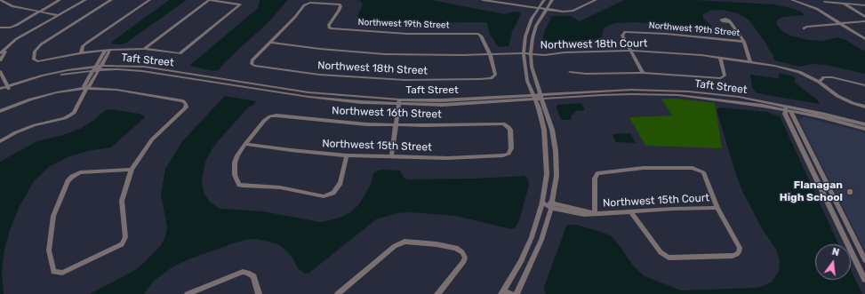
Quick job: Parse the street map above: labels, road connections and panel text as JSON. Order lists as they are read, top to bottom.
{
  "streets": {
    "street": [
      "Northwest 19th Street",
      "Northwest 18th Court",
      "Taft Street",
      "Northwest 18th Street",
      "Northwest 16th Street",
      "Northwest 15th Street",
      "Northwest 15th Court"
    ]
  },
  "crossings": [
    ["Northwest 19th Street", "Northwest 18th Court"],
    ["Northwest 19th Street", "Northwest 18th Street"],
    ["Northwest 18th Court", "Northwest 18th Street"],
    ["Northwest 16th Street", "Northwest 15th Street"]
  ],
  "places": ["Flanagan High School"],
  "north": "top"
}
